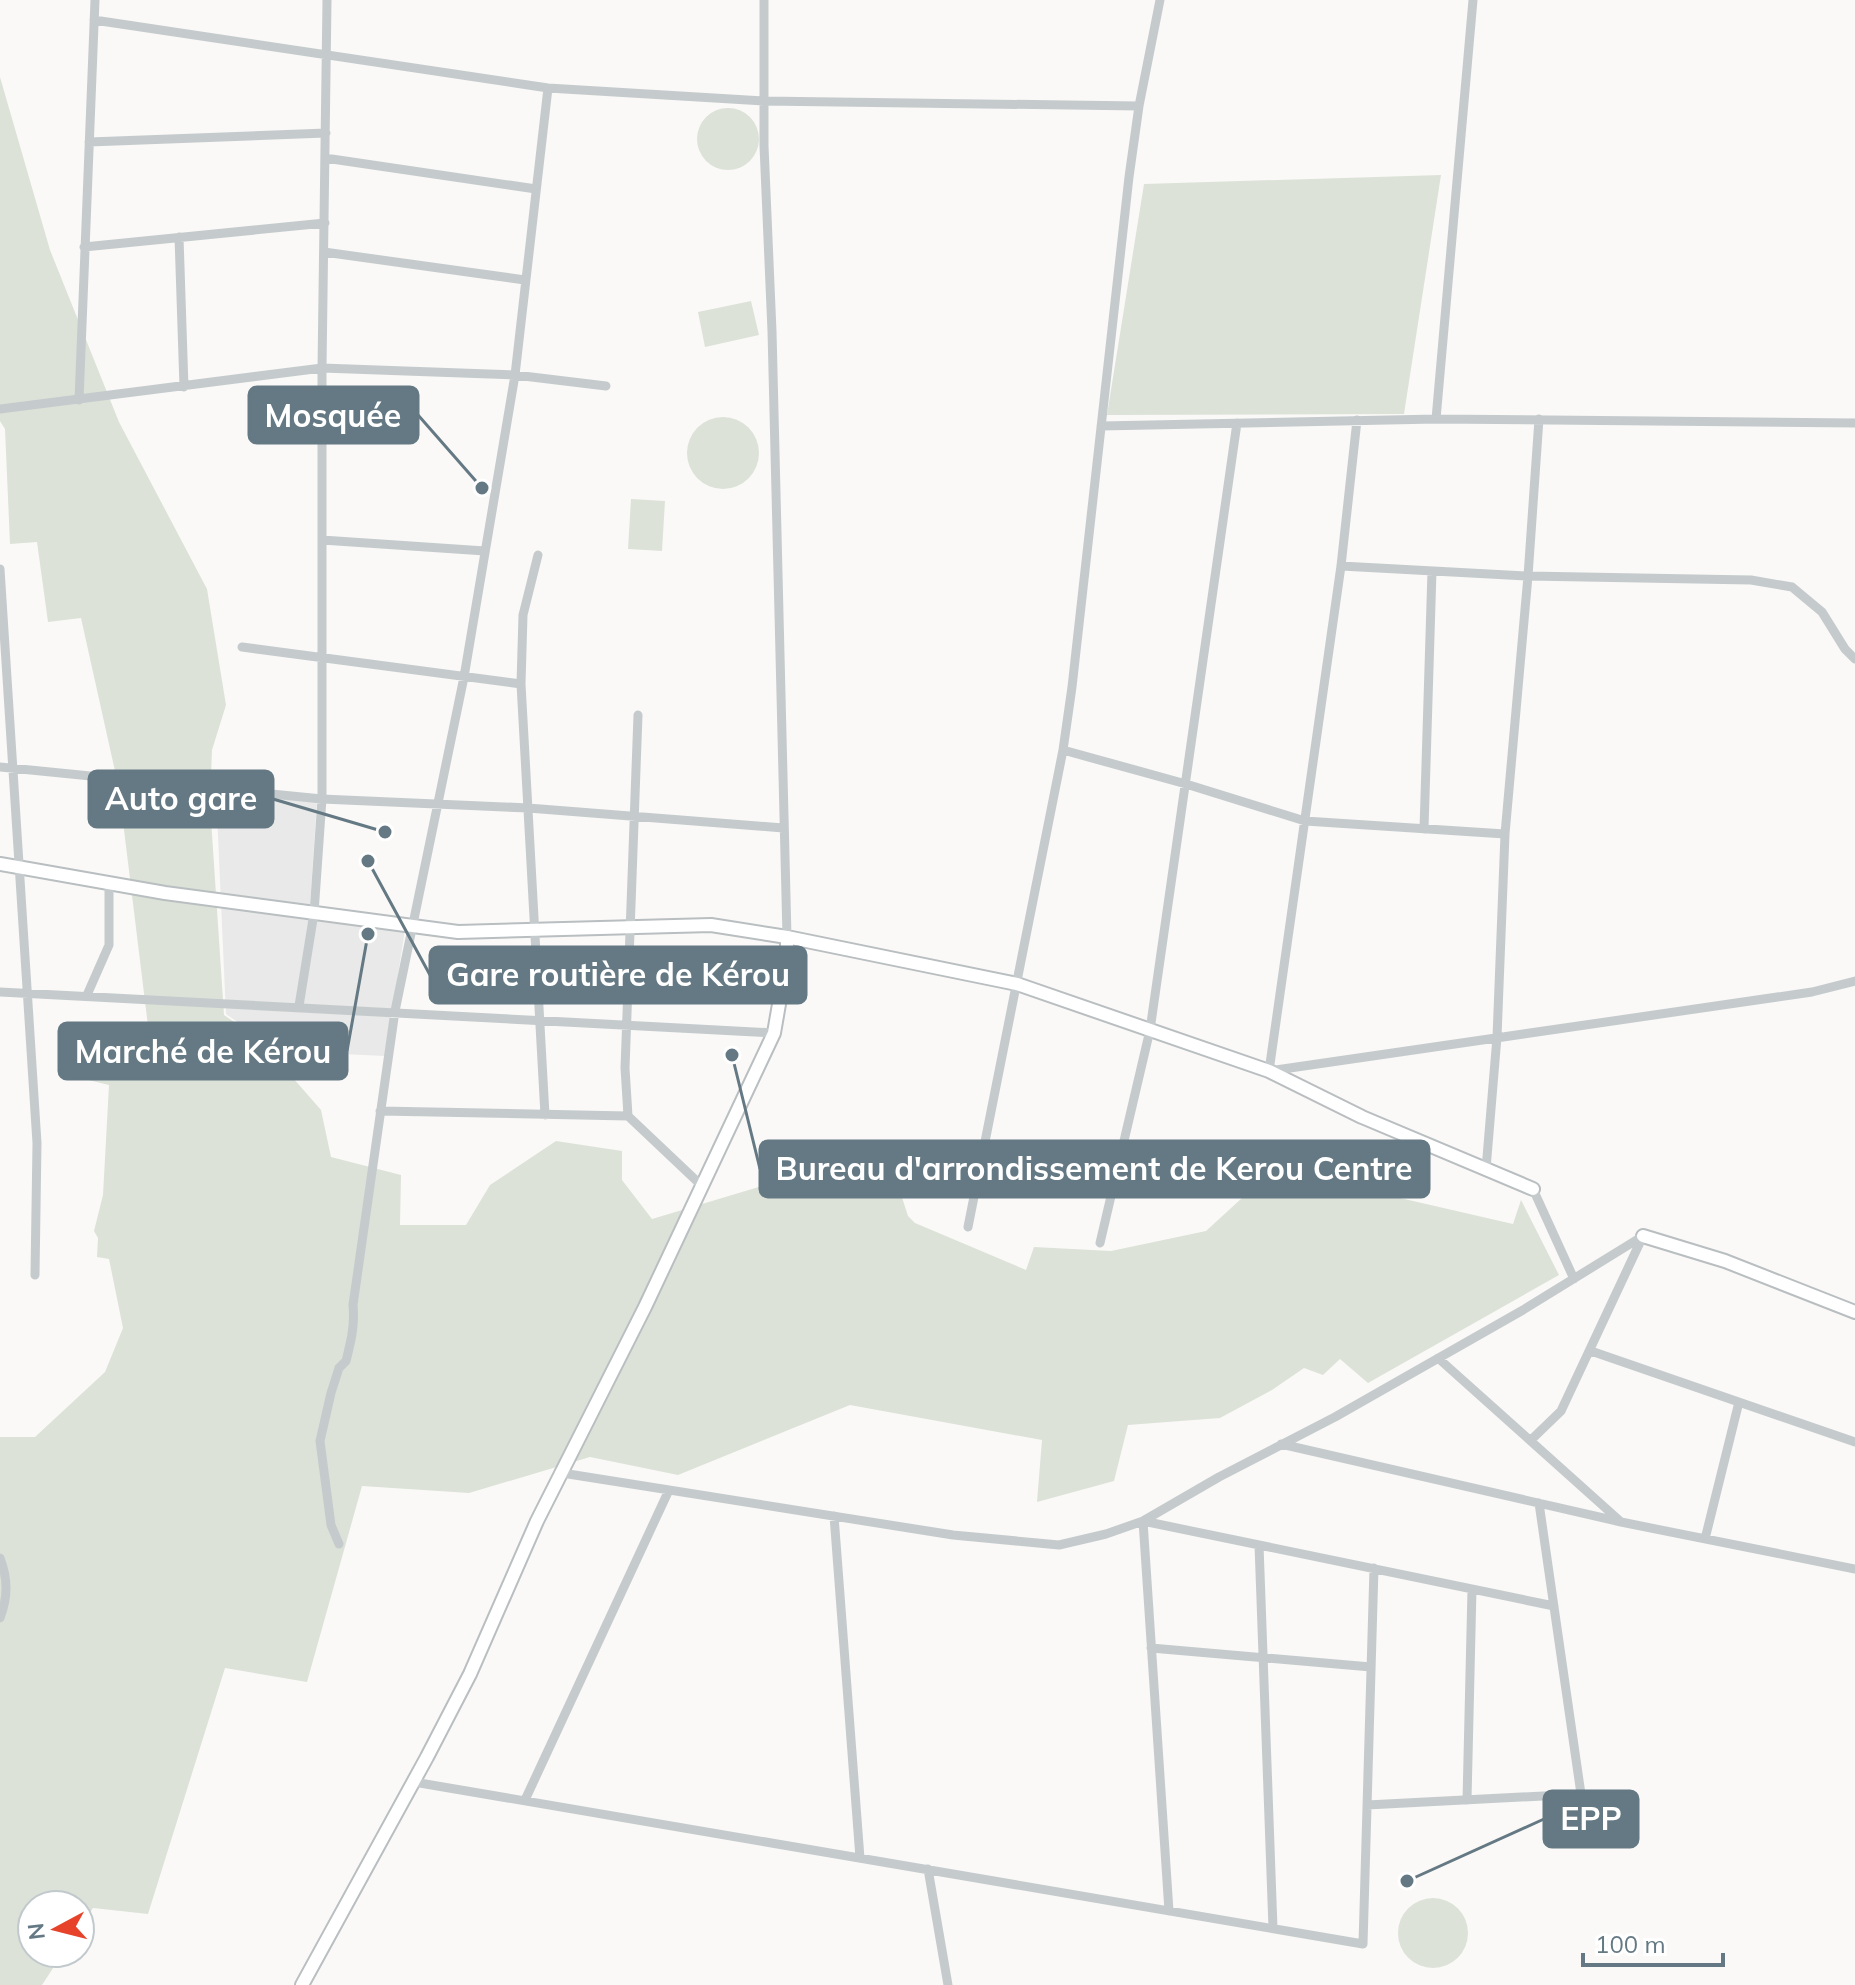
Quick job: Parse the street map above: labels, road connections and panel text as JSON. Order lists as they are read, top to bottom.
{
  "places": [
    "Mosquée",
    "Auto gare",
    "Gare routière de Kérou",
    "Marché de Kérou",
    "Bureau d'arrondissement de Kerou Centre",
    "EPP"
  ],
  "scale_bar": "100 m",
  "north": "left"
}
